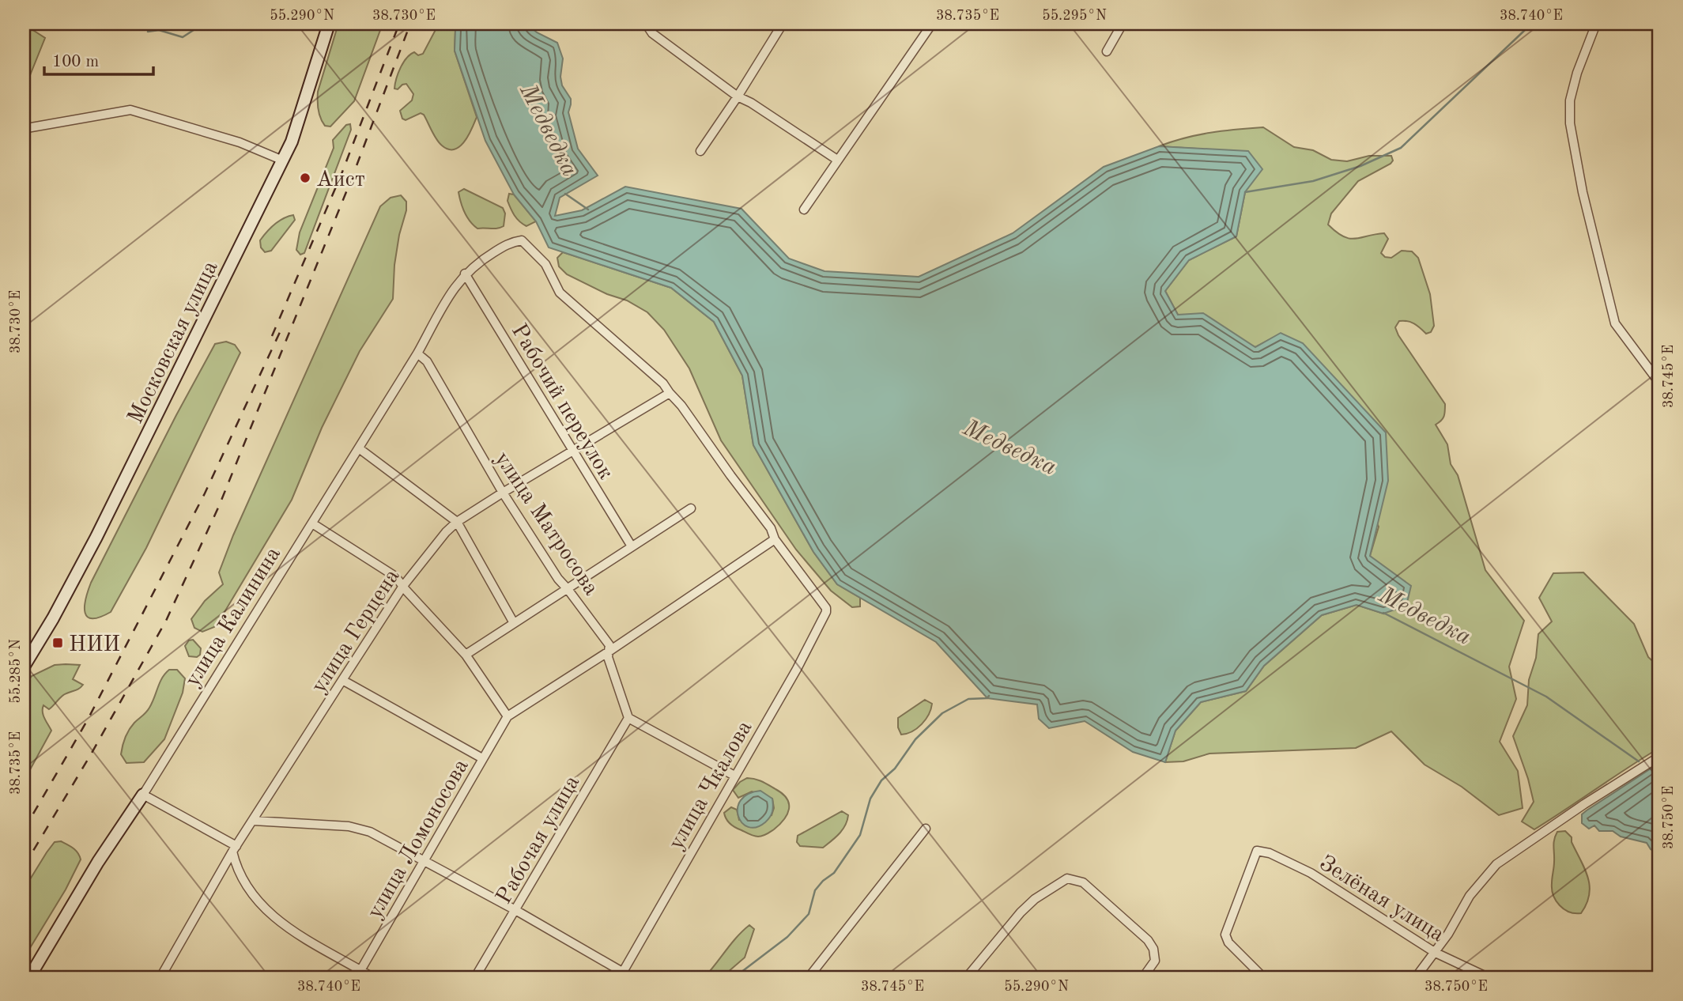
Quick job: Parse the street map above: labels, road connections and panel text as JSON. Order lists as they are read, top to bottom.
{
  "streets": {
    "street": [
      "Московская улица",
      "Рабочий переулок",
      "улица Матросова",
      "улица Калинина",
      "улица Герцена",
      "улица Чкалова",
      "улица Ломоносова",
      "Рабочая улица",
      "Зелёная улица"
    ]
  },
  "crossings": [
    ["Рабочий переулок", "улица Калинина"],
    ["Рабочий переулок", "улица Герцена"],
    ["улица Матросова", "улица Калинина"],
    ["улица Матросова", "улица Герцена"],
    ["улица Матросова", "Рабочая улица"],
    ["улица Калинина", "улица Герцена"]
  ],
  "water": ["Медведка"],
  "places": {
    "other": ["Аист"],
    "transit": ["НИИ"]
  },
  "scale_bar": "100 m",
  "coordinates": [
    "55.290°N",
    "38.730°E",
    "38.735°E",
    "55.295°N",
    "38.740°E",
    "38.745°E",
    "55.285°N",
    "38.750°E"
  ]
}
